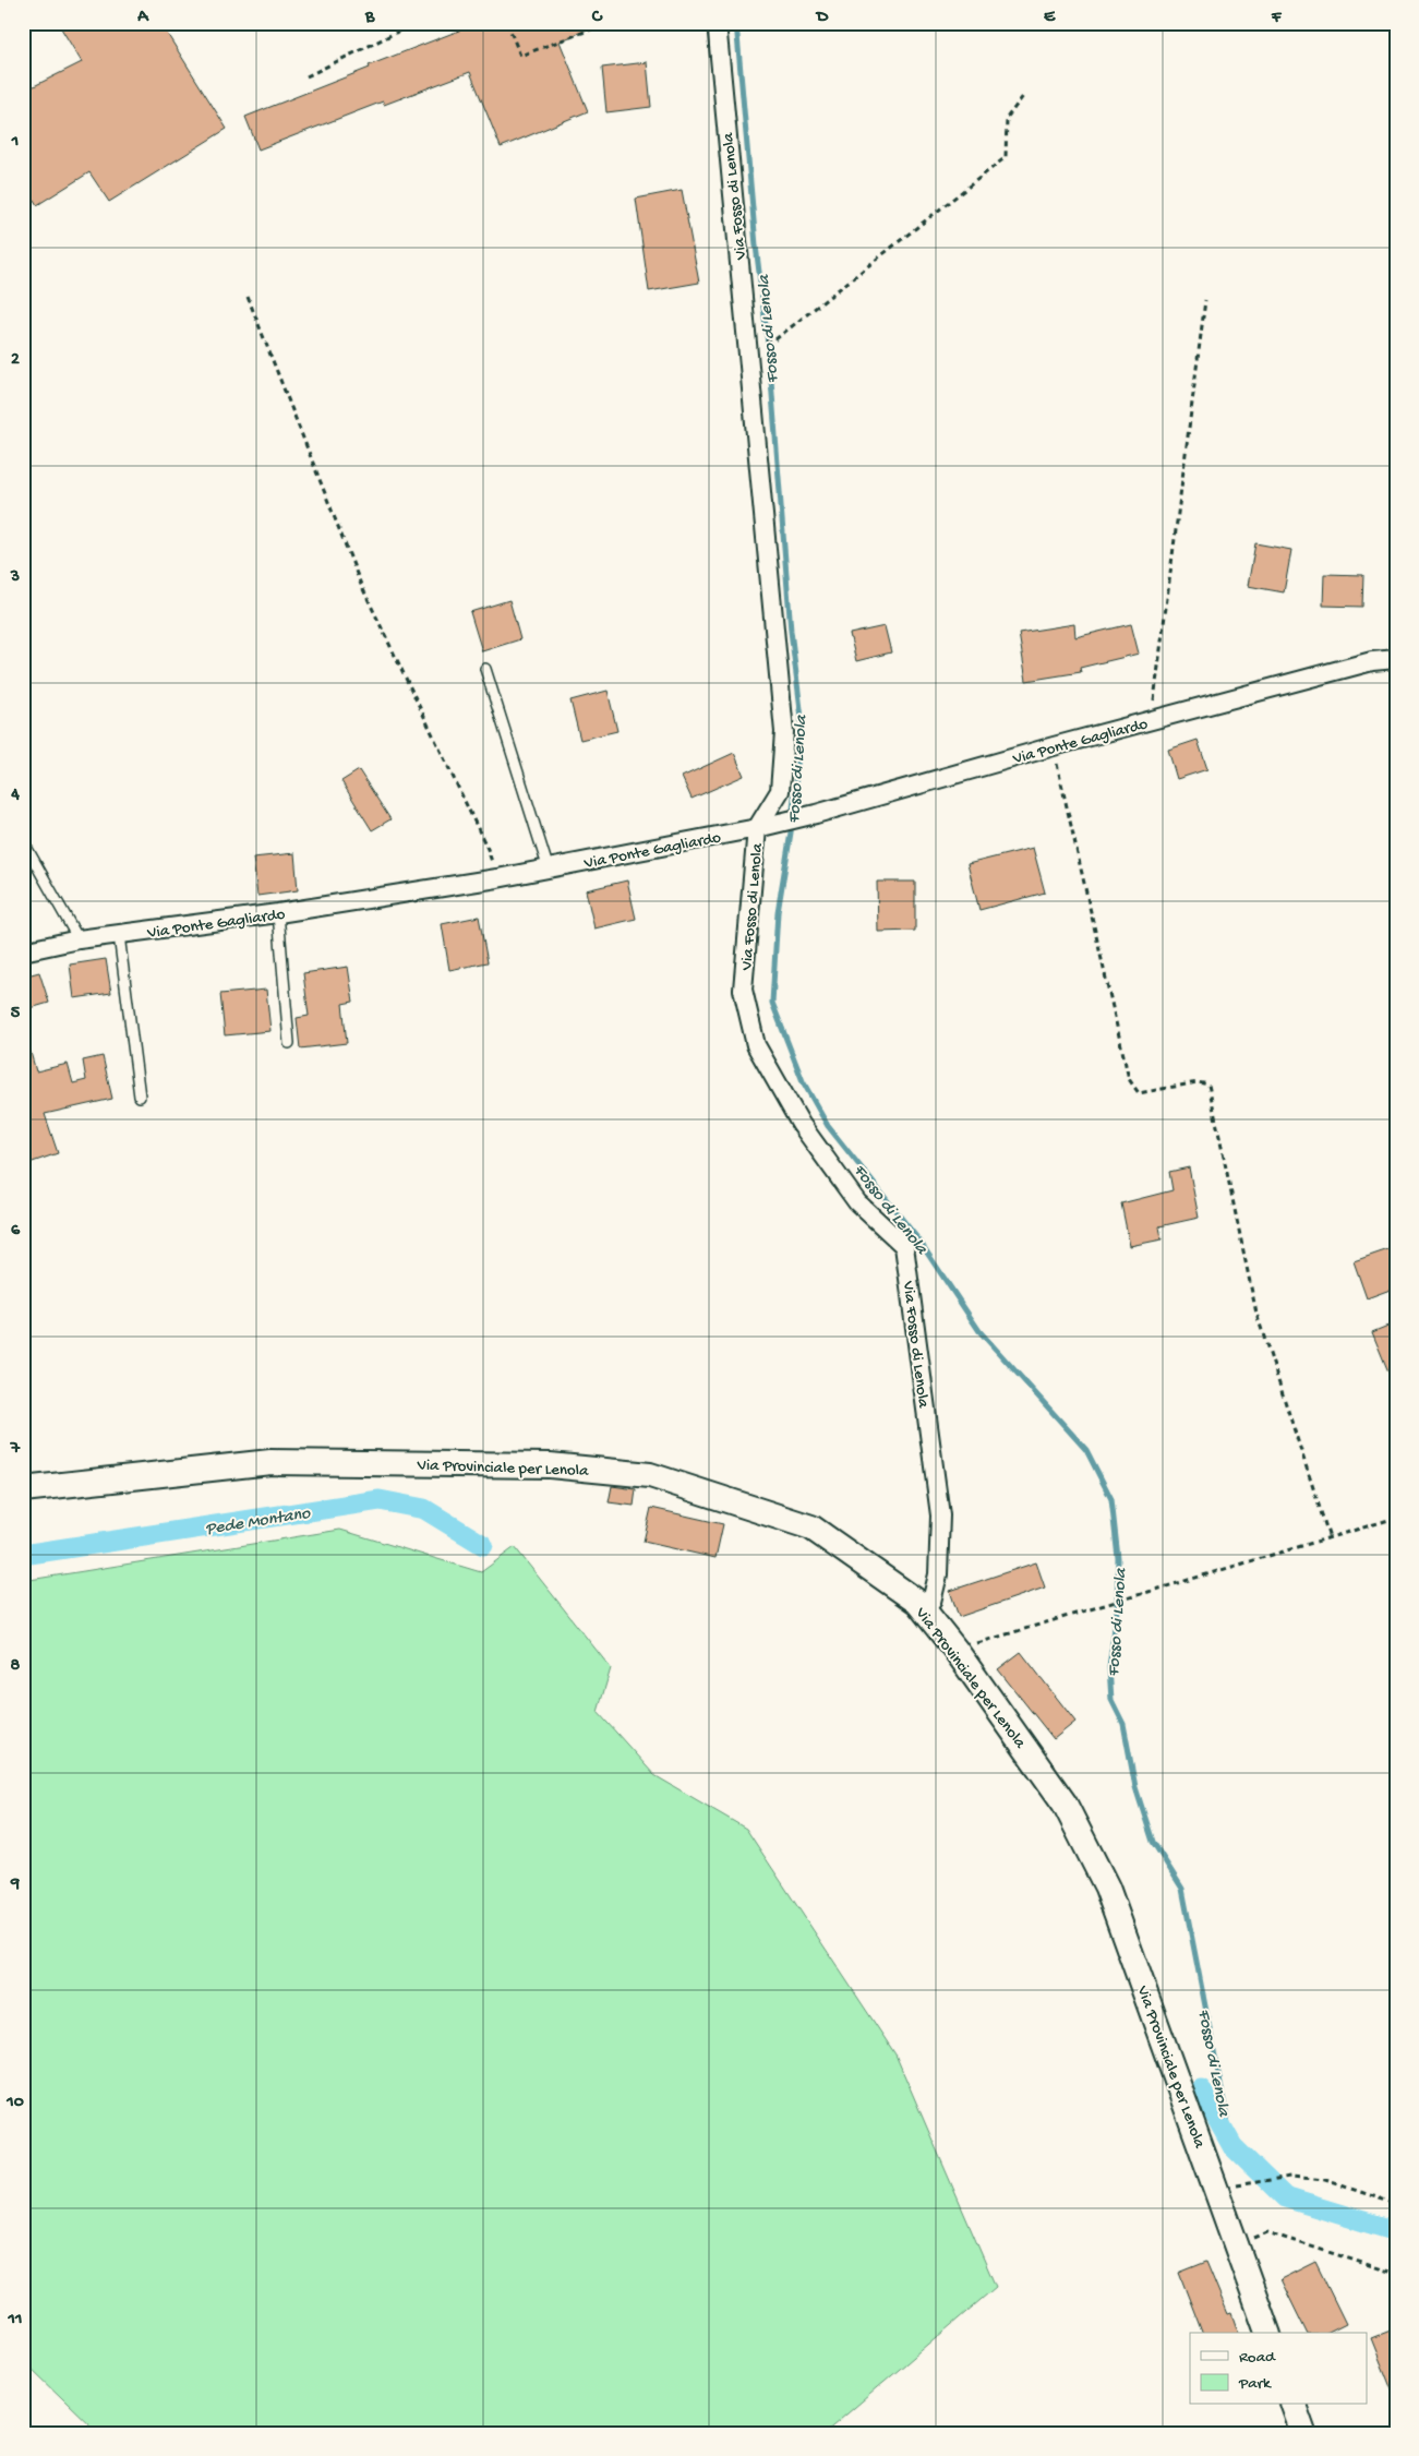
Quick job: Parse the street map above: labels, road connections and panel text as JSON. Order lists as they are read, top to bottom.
{
  "streets": {
    "main road": ["Via Provinciale per Lenola"],
    "street": ["Via Fosso di Lenola", "Via Ponte Gagliardo"]
  },
  "crossings": [
    ["Via Fosso di Lenola", "Via Ponte Gagliardo"],
    ["Via Fosso di Lenola", "Via Provinciale per Lenola"]
  ],
  "water": ["Fosso di Lenola", "Pede Montano"],
  "legend": ["Road", "Park"],
  "grid": {
    "columns": [
      "A",
      "B",
      "C",
      "D",
      "E",
      "F"
    ],
    "rows": [
      "1",
      "2",
      "3",
      "4",
      "5",
      "6",
      "7",
      "8",
      "9",
      "10",
      "11"
    ]
  }
}
